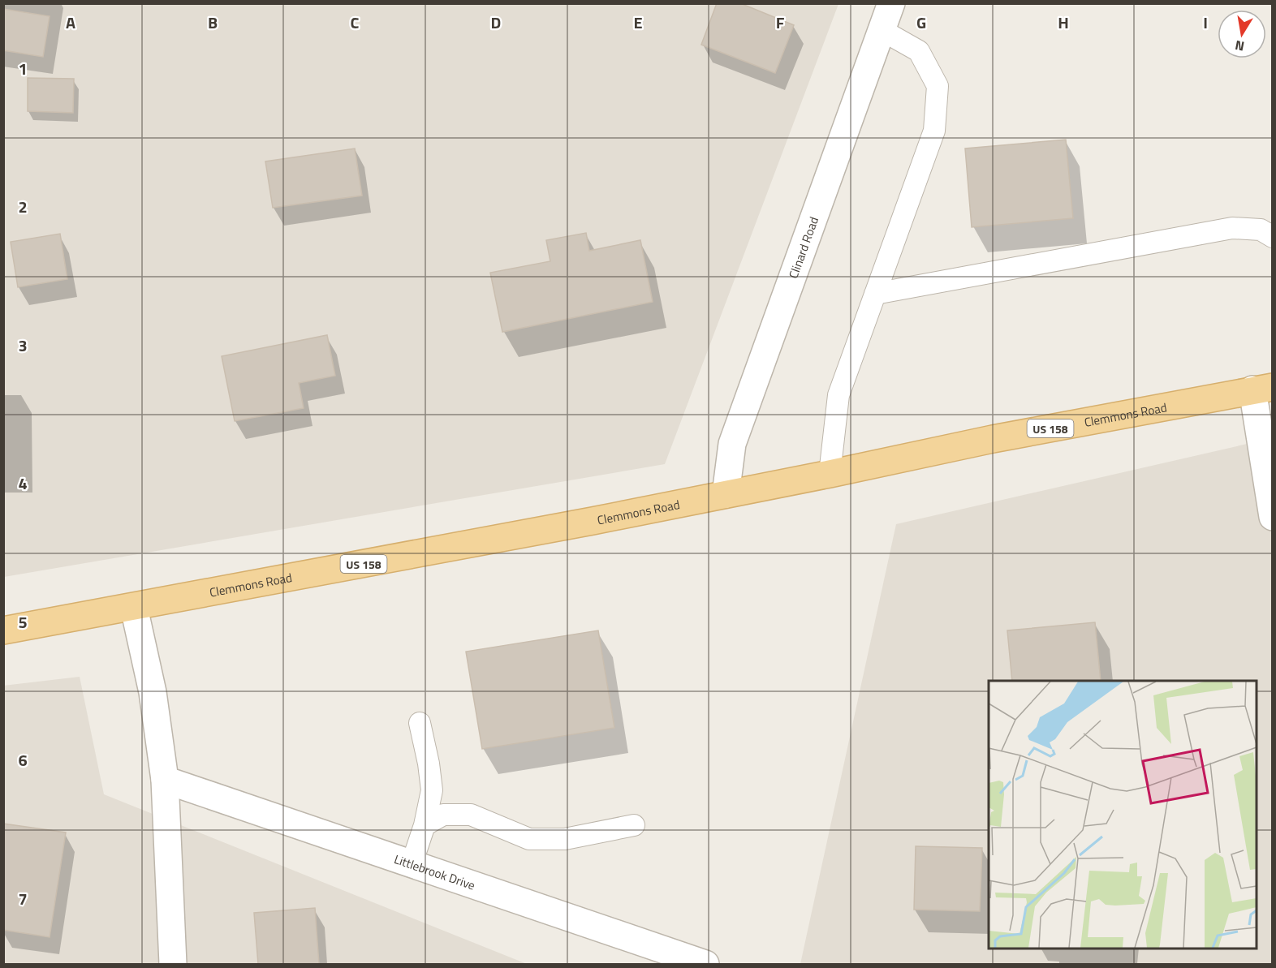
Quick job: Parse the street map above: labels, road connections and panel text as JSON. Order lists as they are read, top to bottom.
{
  "streets": {
    "main road": ["Clemmons Road", "US 158"],
    "street": ["Clinard Road", "Littlebrook Drive"]
  },
  "crossings": [
    ["Clinard Road", "Clemmons Road"]
  ],
  "north": "bottom",
  "grid": {
    "columns": [
      "A",
      "B",
      "C",
      "D",
      "E",
      "F",
      "G",
      "H",
      "I"
    ],
    "rows": [
      "1",
      "2",
      "3",
      "4",
      "5",
      "6",
      "7"
    ]
  }
}
